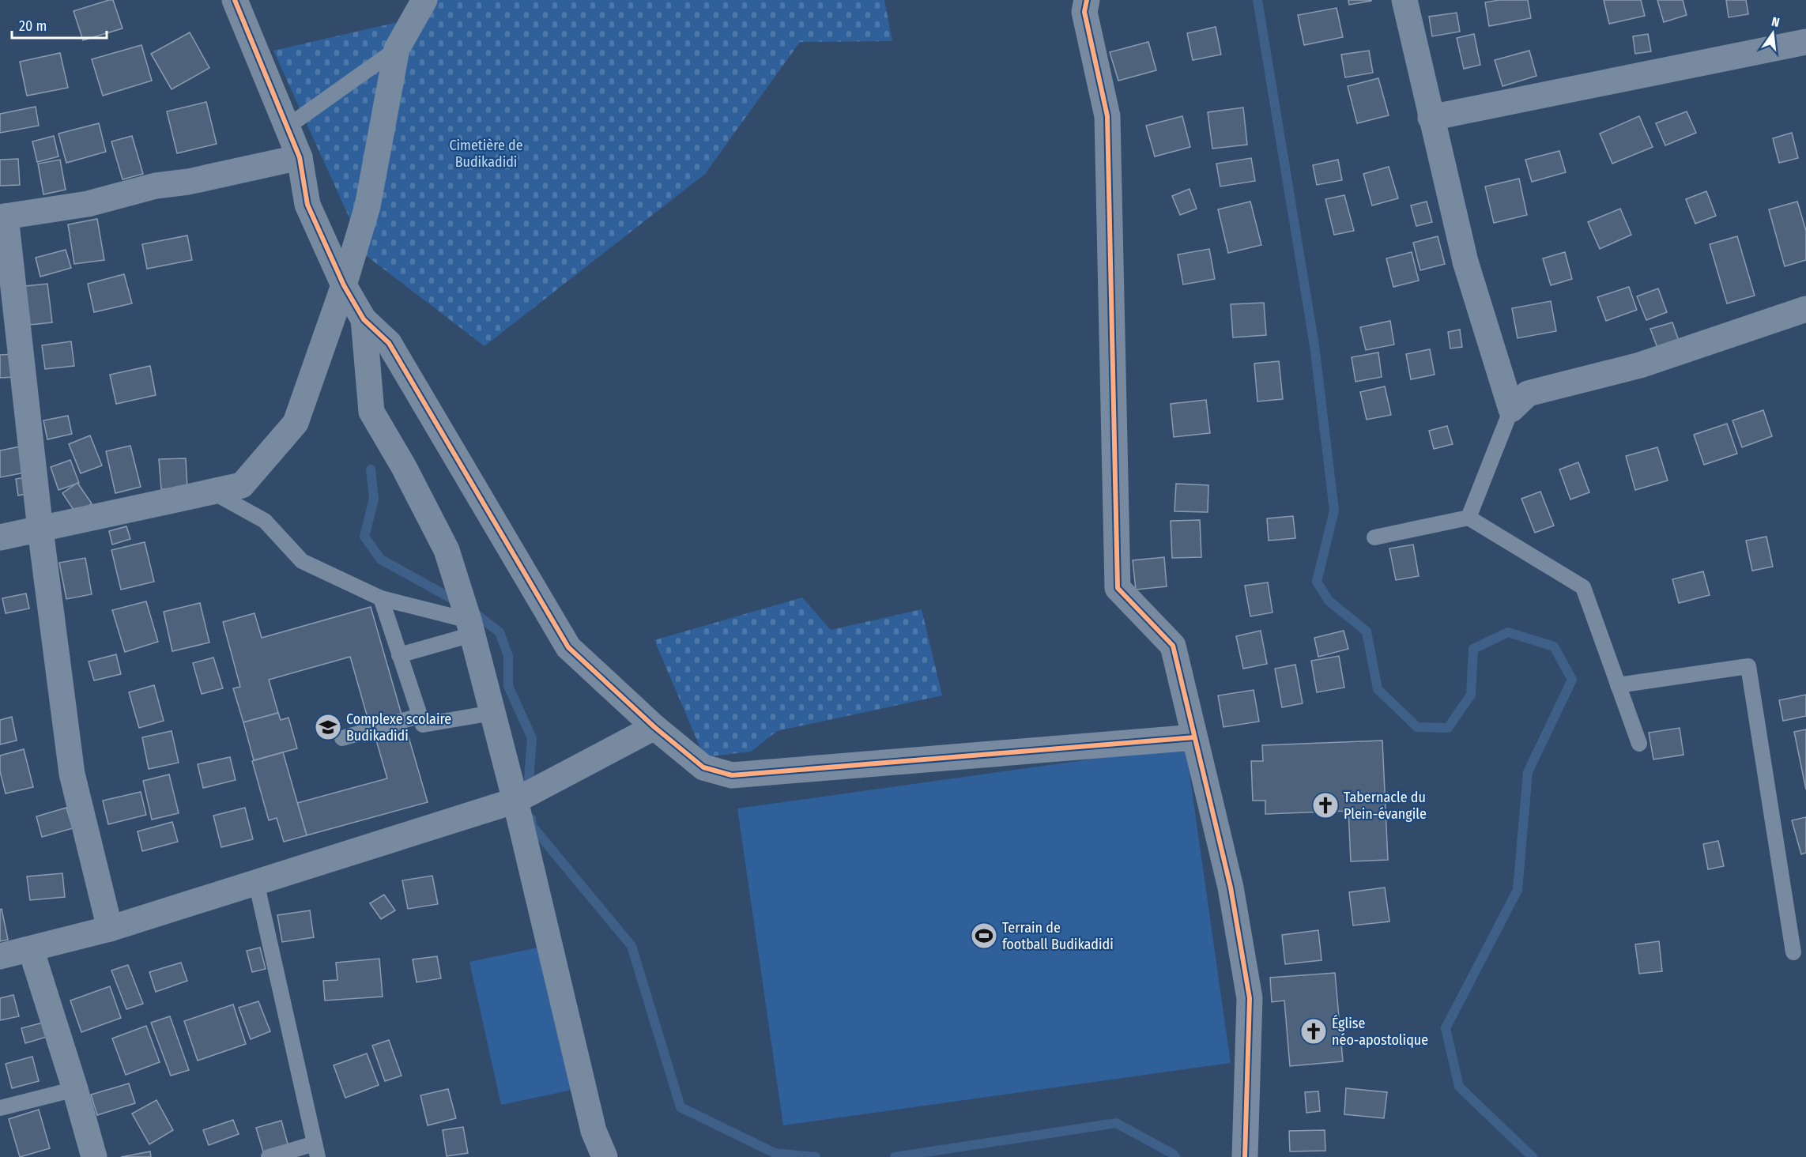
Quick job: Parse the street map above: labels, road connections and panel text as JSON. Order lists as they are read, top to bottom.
{
  "parks": ["Cimetière de Budikadidi"],
  "places": {
    "school or university": ["Complexe scolaire Budikadidi"],
    "church": ["Tabernacle du Plein-évangile", "Église néo-apostolique"],
    "sports": ["Terrain de football Budikadidi"]
  },
  "scale_bar": "20 m",
  "north": "top"
}
